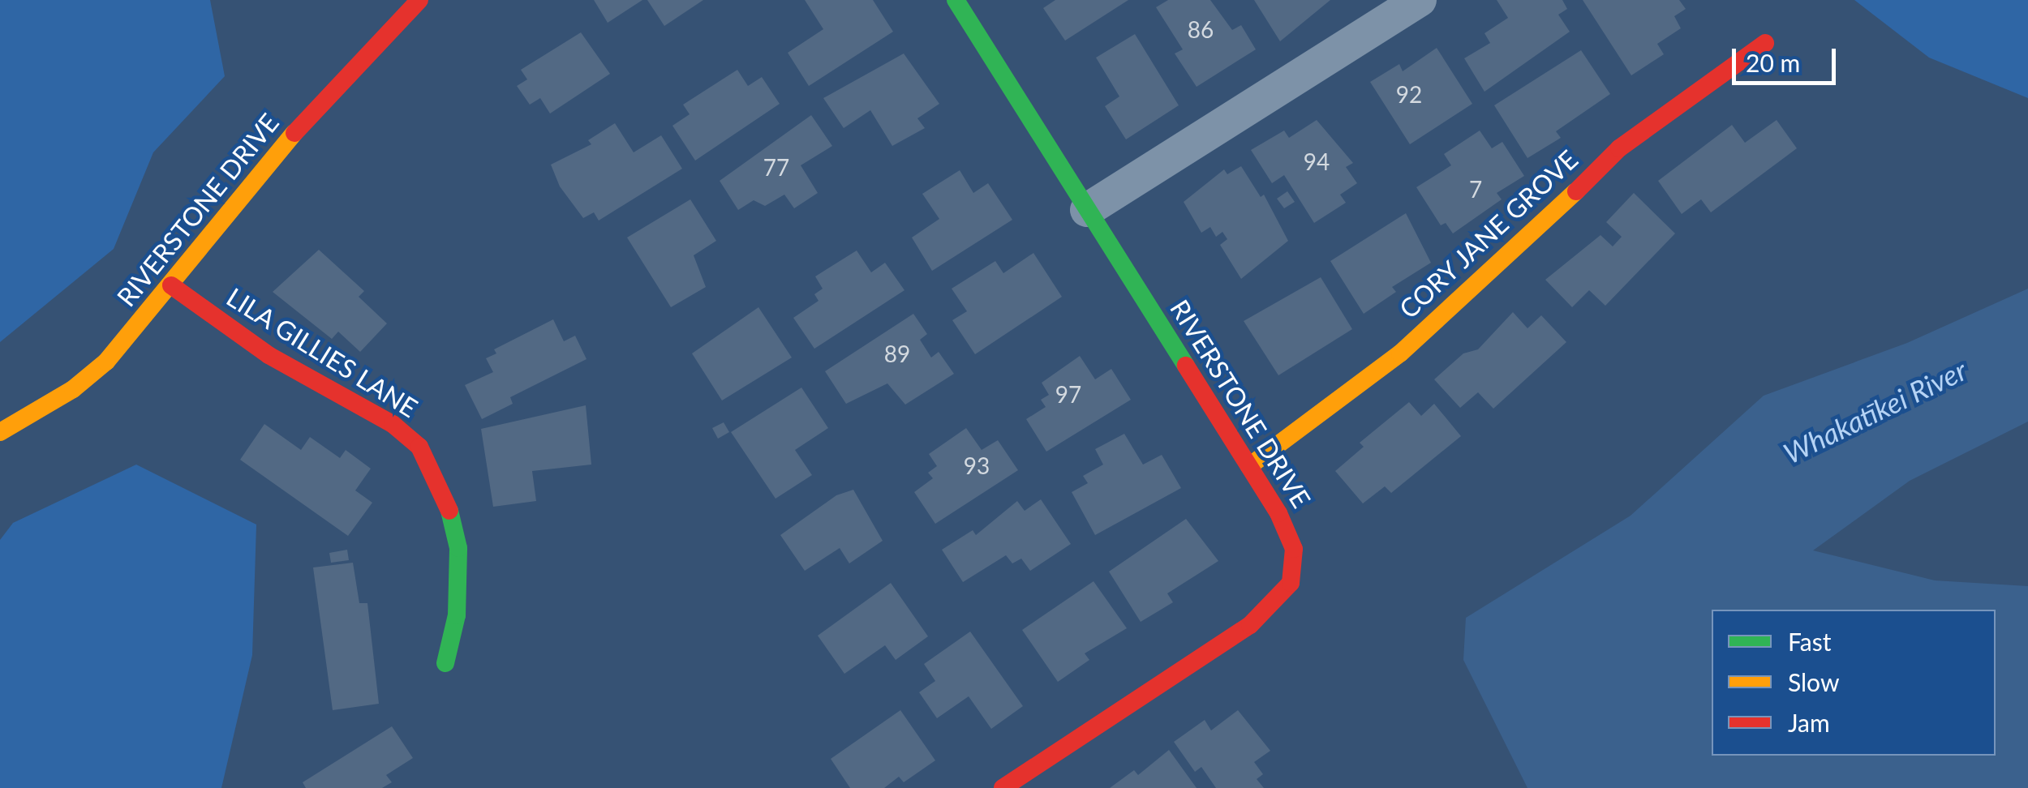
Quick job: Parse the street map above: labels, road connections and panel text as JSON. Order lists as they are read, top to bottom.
{
  "streets": {
    "street": ["RIVERSTONE DRIVE", "CORY JANE GROVE", "LILA GILLIES LANE"]
  },
  "crossings": [
    ["RIVERSTONE DRIVE", "CORY JANE GROVE"],
    ["RIVERSTONE DRIVE", "LILA GILLIES LANE"]
  ],
  "water": ["Whakatīkei River"],
  "house_numbers": [
    "86",
    "92",
    "94",
    "77",
    "7",
    "89",
    "97",
    "93"
  ],
  "legend": ["Fast", "Slow", "Jam"],
  "scale_bar": "20 m"
}
